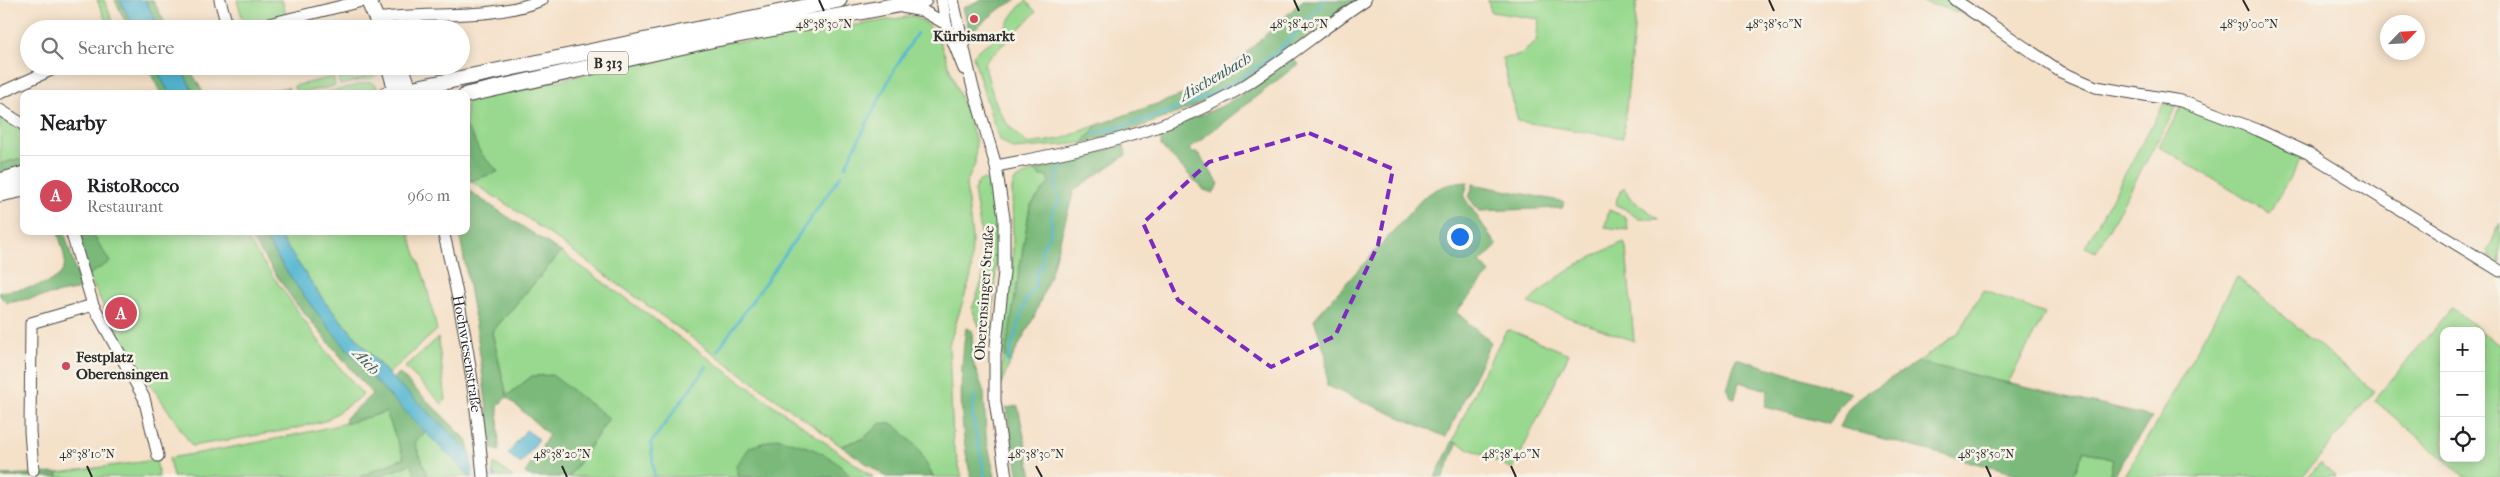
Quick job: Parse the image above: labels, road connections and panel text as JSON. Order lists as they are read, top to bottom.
{
  "streets": {
    "main road": ["B 313"],
    "street": ["Oberensinger Straße", "Hochwiesenstraße"]
  },
  "water": ["Aischenbach", "Aich"],
  "places": ["Kürbismarkt", "Festplatz Oberensingen"],
  "north": "top right",
  "page": {
    "search": "Search here",
    "heading": "Nearby",
    "list": [
      {
        "mark": "A",
        "name": "RistoRocco",
        "note": "Restaurant",
        "value": "960 m"
      }
    ],
    "pins": "A",
    "map_buttons": ["+", "−"]
  },
  "coordinates": [
    "48°38'30\"N",
    "48°38'40\"N",
    "48°38'50\"N",
    "48°39'00\"N",
    "48°38'10\"N",
    "48°38'20\"N"
  ]
}
